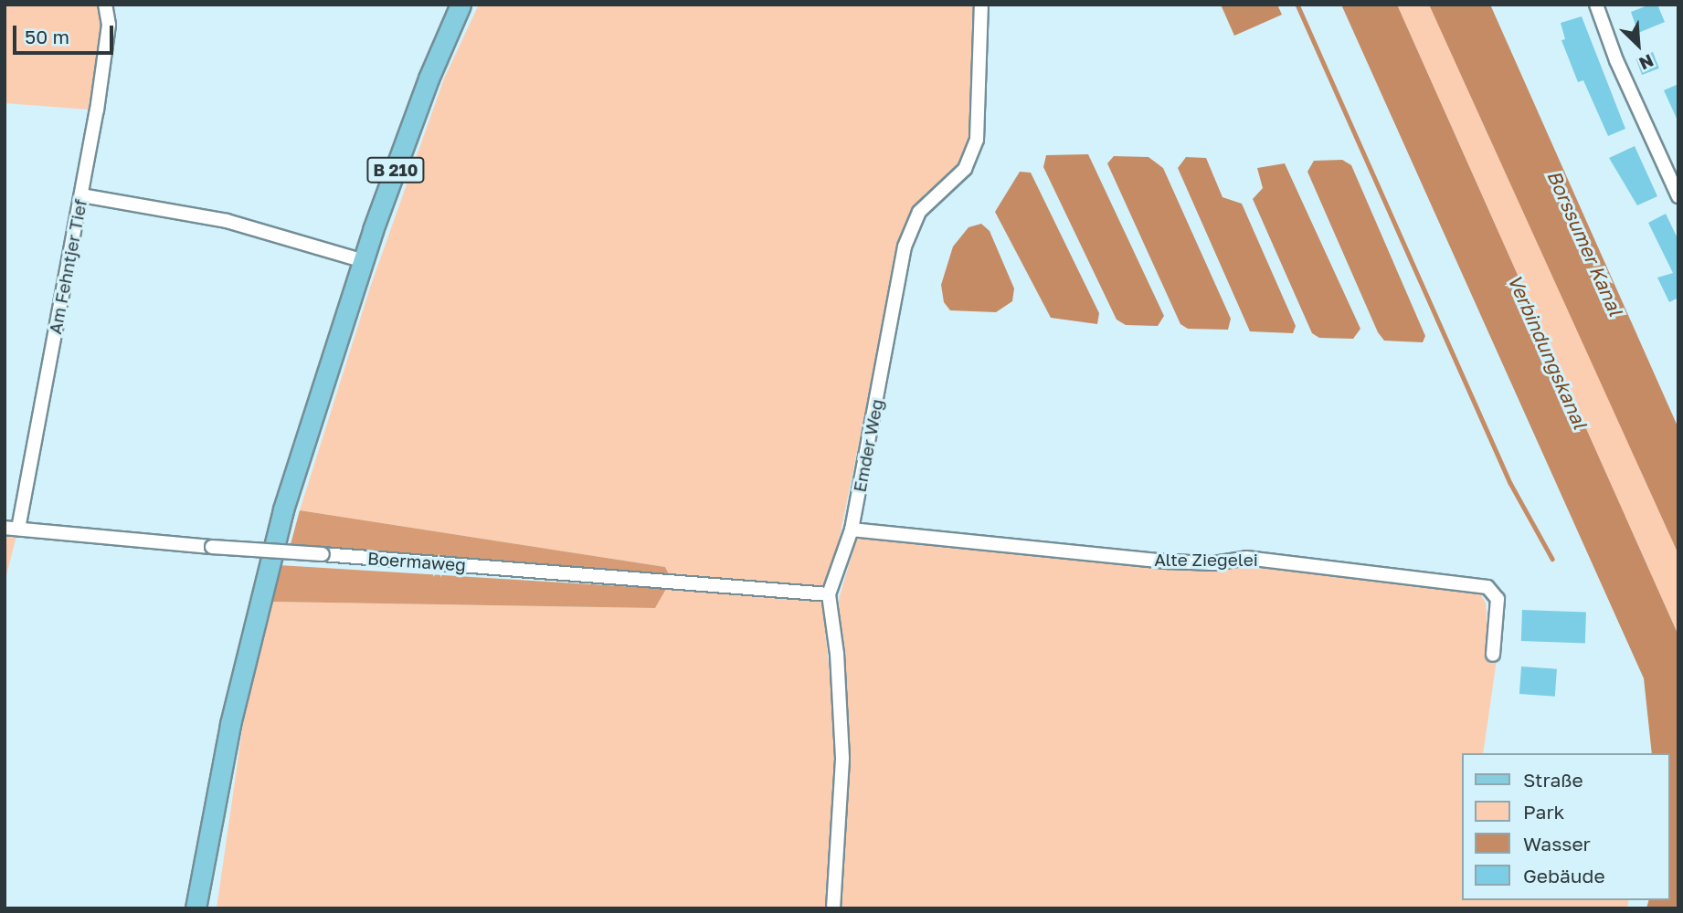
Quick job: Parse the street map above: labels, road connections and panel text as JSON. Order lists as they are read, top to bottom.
{
  "streets": {
    "main road": ["B 210"],
    "street": [
      "Am Fehntjer Tief",
      "Emder Weg",
      "Alte Ziegelei",
      "Boermaweg"
    ]
  },
  "crossings": [
    ["Am Fehntjer Tief", "Boermaweg"],
    ["Emder Weg", "Alte Ziegelei"],
    ["Emder Weg", "Boermaweg"]
  ],
  "water": ["Borssumer Kanal", "Verbindungskanal"],
  "legend": [
    "Straße",
    "Park",
    "Wasser",
    "Gebäude"
  ],
  "scale_bar": "50 m",
  "north": "bottom right"
}
